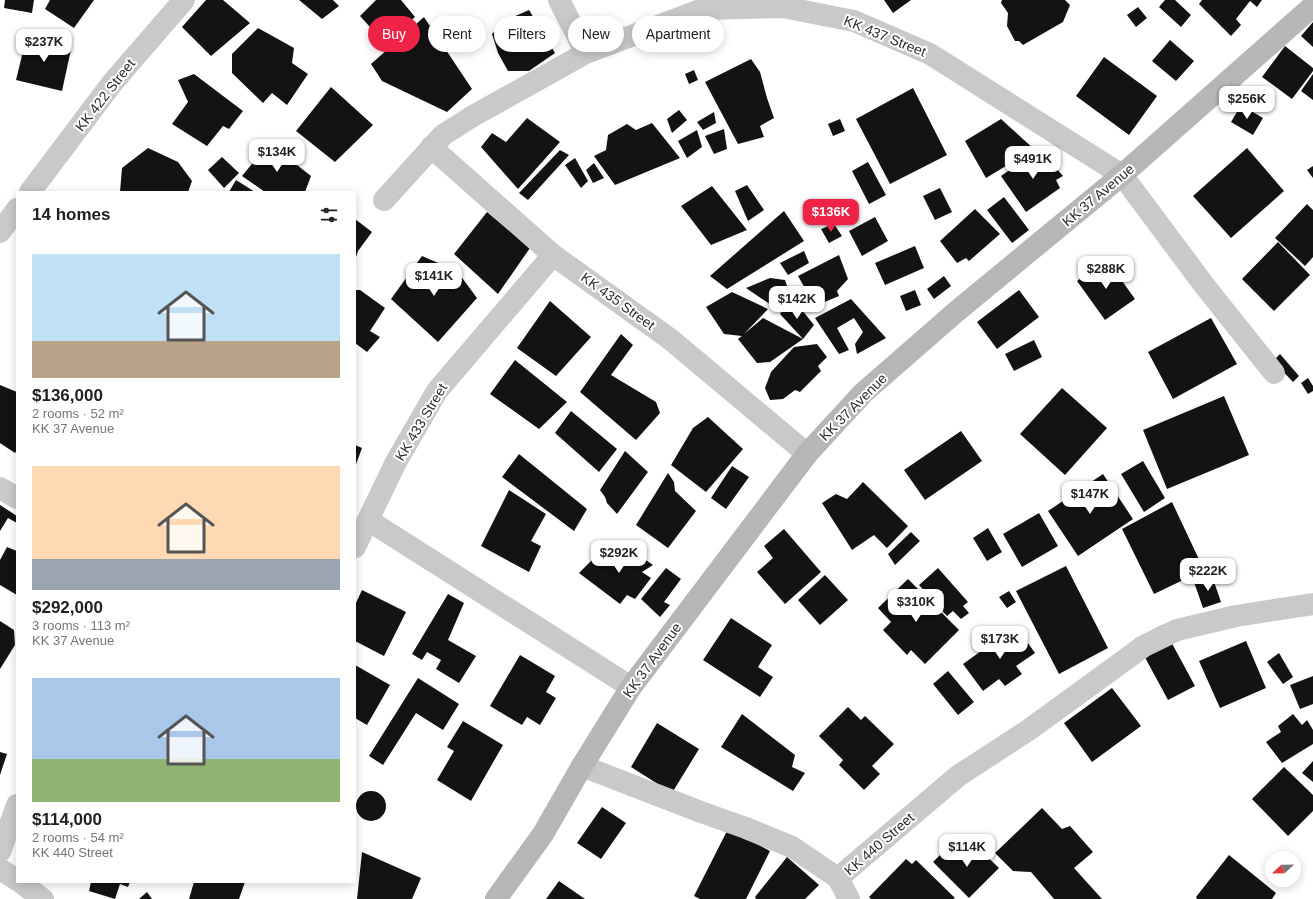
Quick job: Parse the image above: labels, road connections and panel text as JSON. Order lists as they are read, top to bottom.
{
  "streets": {
    "main road": ["KK 37 Avenue"],
    "street": [
      "KK 437 Street",
      "KK 422 Street",
      "KK 435 Street",
      "KK 433 Street",
      "KK 440 Street"
    ]
  },
  "crossings": [
    ["KK 437 Street", "KK 37 Avenue"],
    ["KK 37 Avenue", "KK 435 Street"],
    ["KK 37 Avenue", "KK 440 Street"],
    ["KK 435 Street", "KK 433 Street"]
  ],
  "north": "left",
  "page": {
    "chip": [
      "Buy",
      "Rent",
      "Filters",
      "New",
      "Apartment"
    ],
    "price": [
      "$237K",
      "$256K",
      "$134K",
      "$491K",
      "$136K",
      "$288K",
      "$141K",
      "$142K",
      "$147K",
      "$292K",
      "$222K",
      "$310K",
      "$173K",
      "$114K"
    ],
    "heading": "14 homes",
    "list": [
      {
        "name": "$136,000",
        "note": "2 rooms · 52 m² · KK 37 Avenue"
      },
      {
        "name": "$292,000",
        "note": "3 rooms · 113 m² · KK 37 Avenue"
      },
      {
        "name": "$114,000",
        "note": "2 rooms · 54 m² · KK 440 Street"
      }
    ]
  }
}
